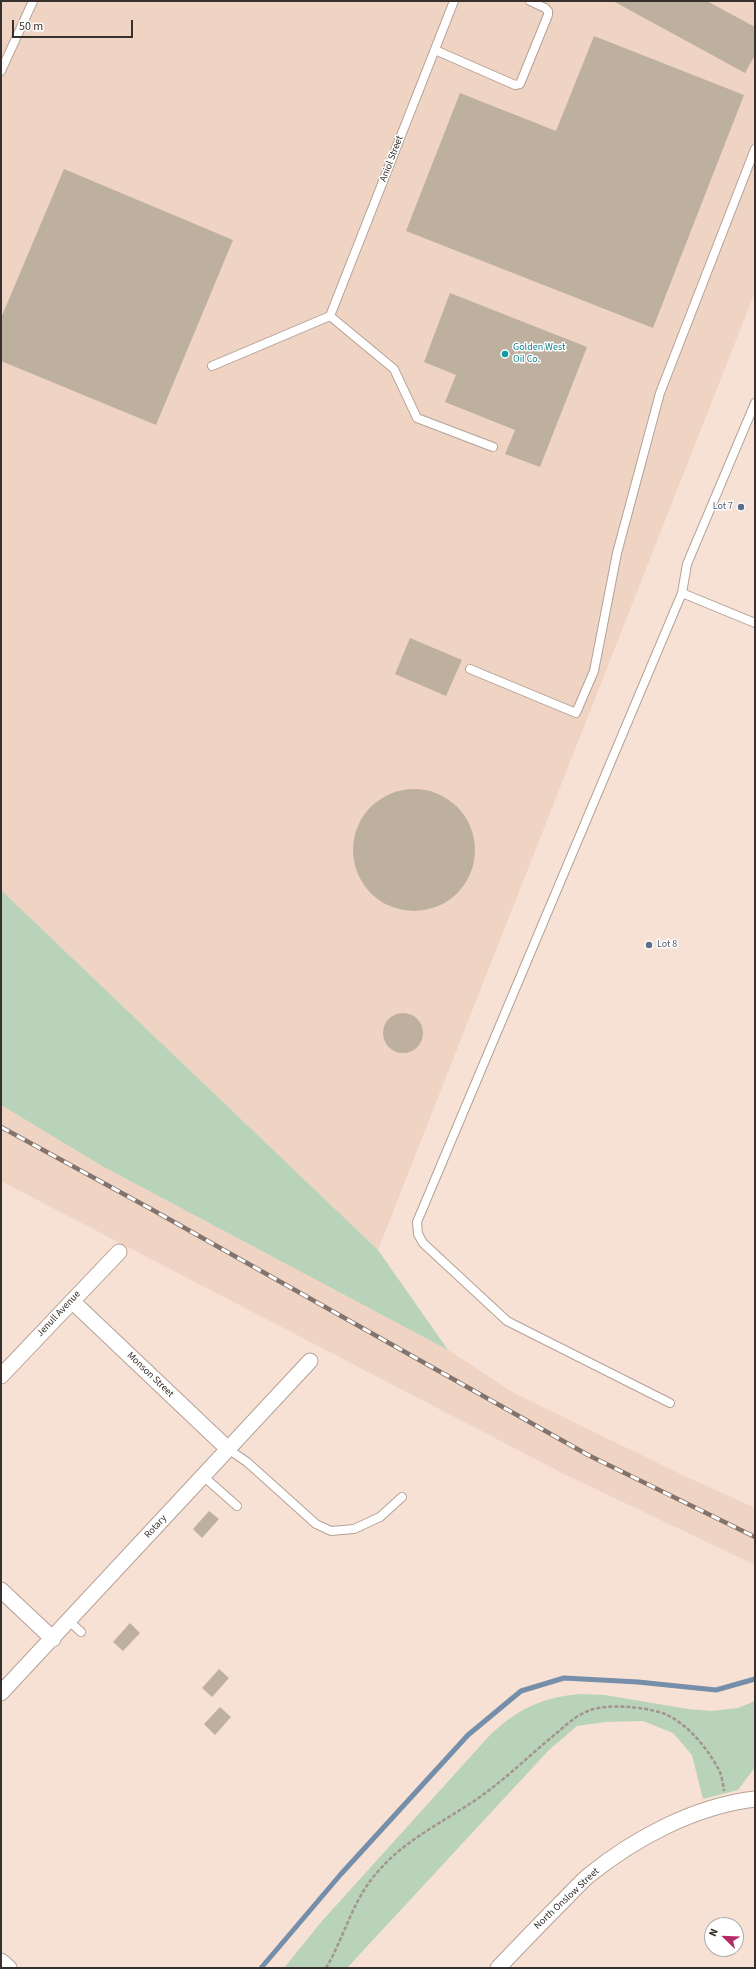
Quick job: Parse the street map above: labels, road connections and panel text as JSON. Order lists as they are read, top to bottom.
{
  "streets": {
    "street": [
      "Jenull Avenue",
      "Monson Street",
      "Rotary",
      "North Onslow Street"
    ],
    "lane": ["Aniol Street"]
  },
  "crossings": [
    ["Jenull Avenue", "Monson Street"],
    ["Monson Street", "Rotary"]
  ],
  "places": ["Golden West Oil Co.", "Lot 7", "Lot 8"],
  "scale_bar": "50 m",
  "north": "top left"
}
